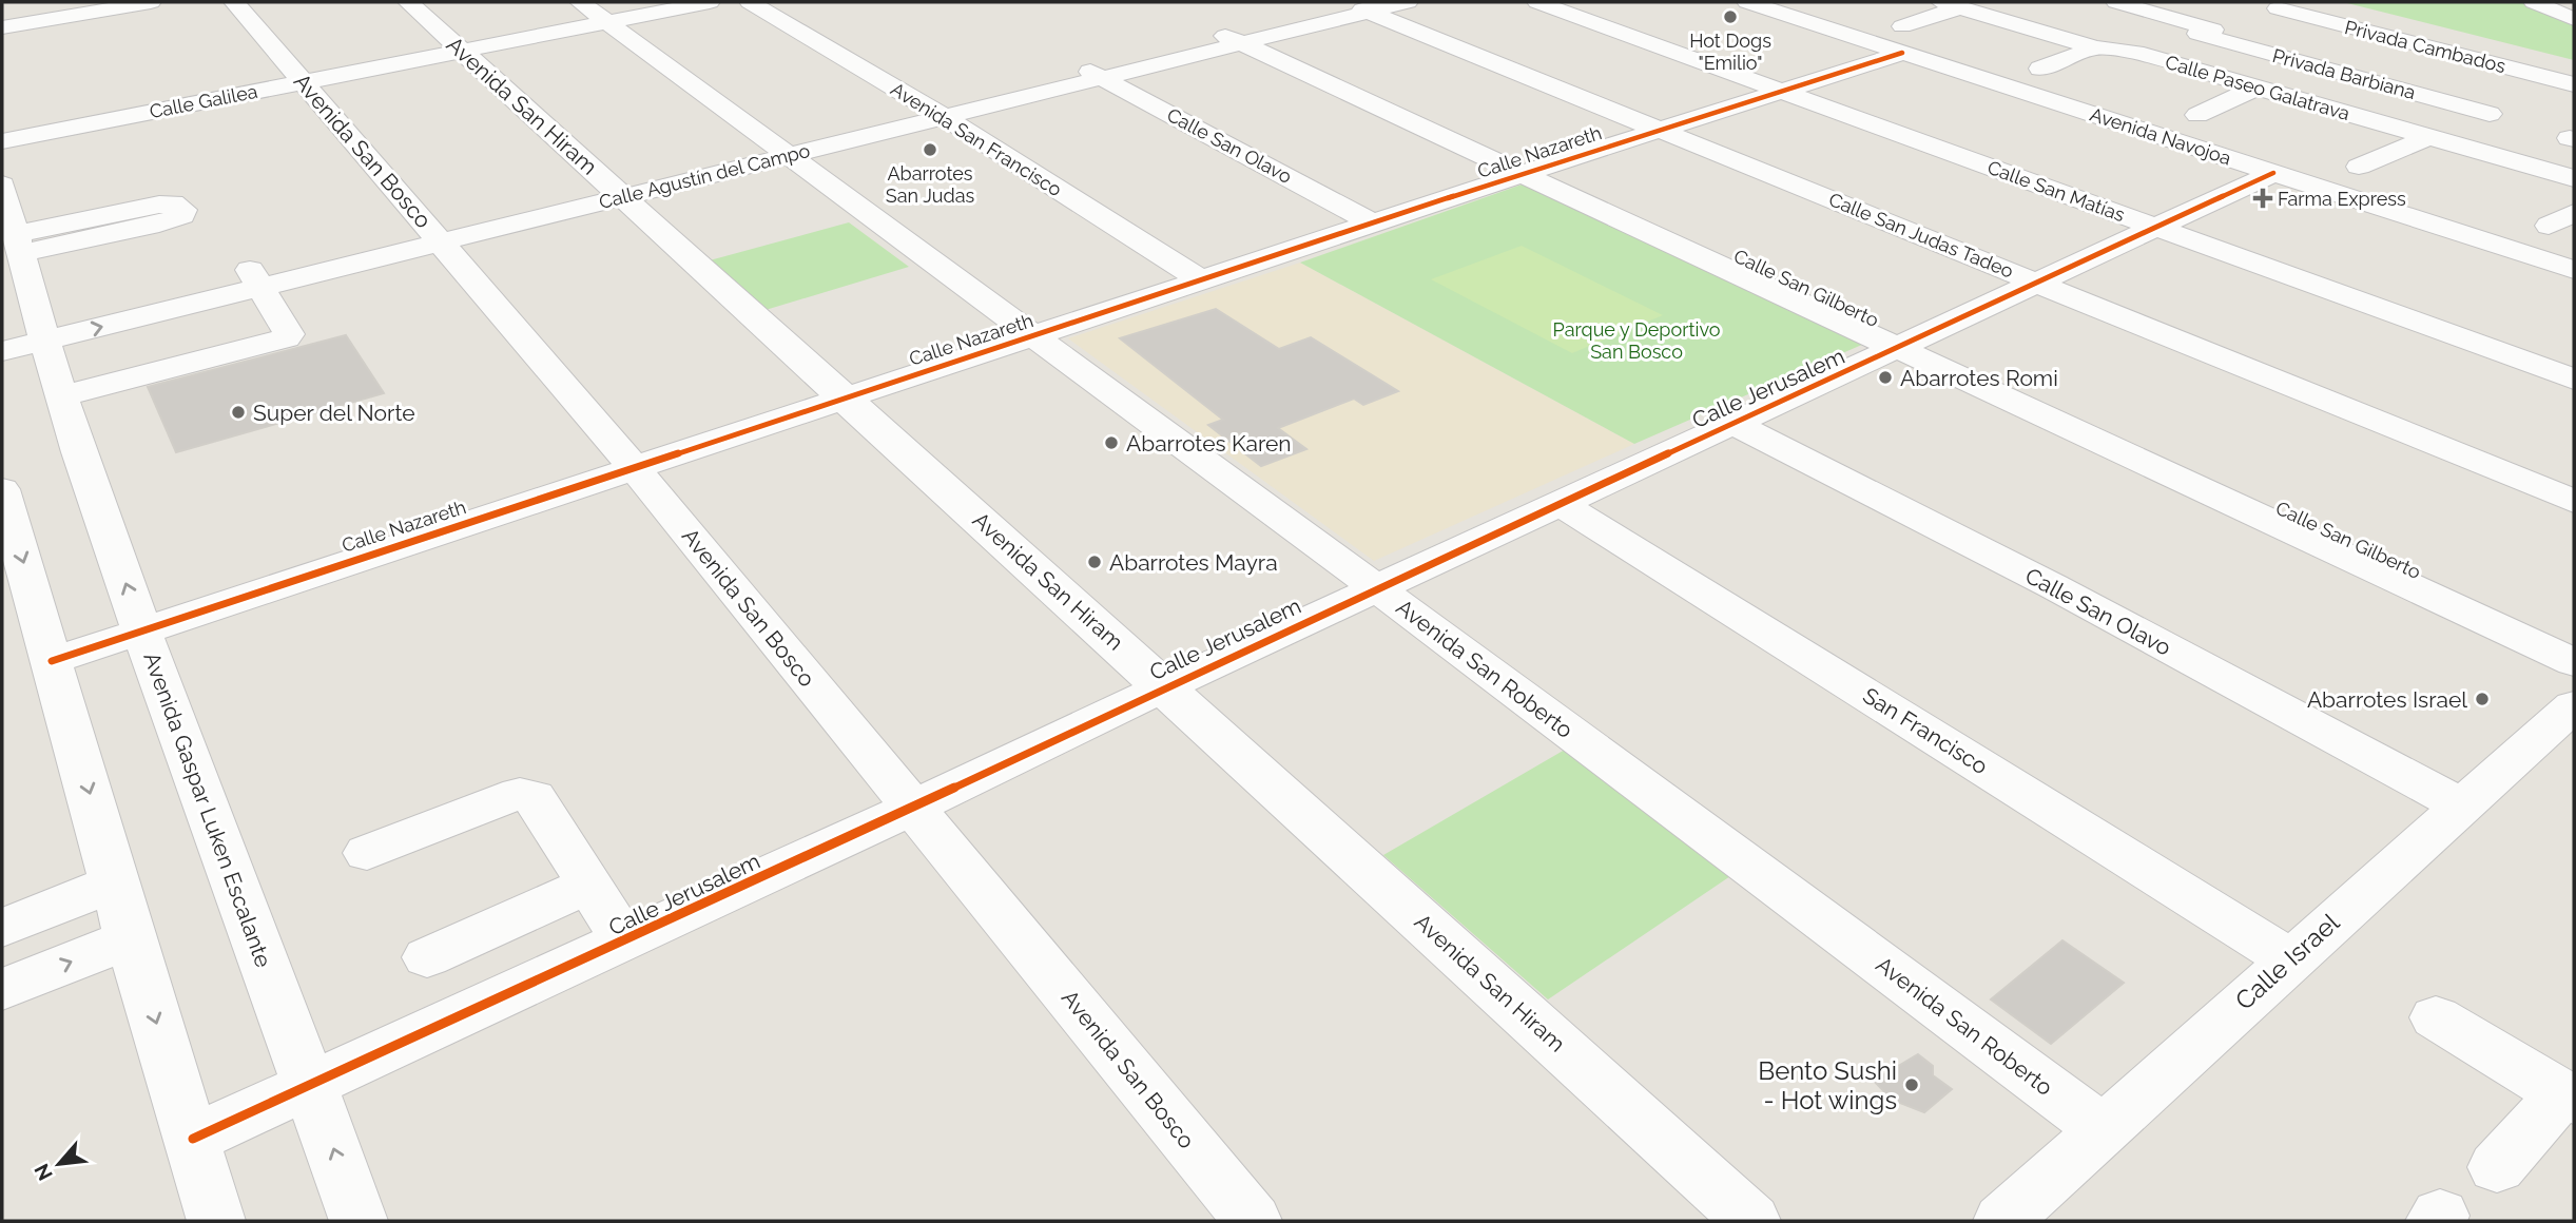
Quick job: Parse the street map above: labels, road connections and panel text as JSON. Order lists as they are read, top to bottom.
{
  "streets": {
    "street": [
      "Privada Cambados",
      "Privada Barbiana",
      "Calle Paseo Galatrava",
      "Calle Galilea",
      "Avenida San Hiram",
      "Avenida Navojoa",
      "Avenida San Francisco",
      "Calle San Olavo",
      "Avenida San Bosco",
      "Calle Nazareth",
      "Calle Agustín del Campo",
      "Calle San Matías",
      "Calle San Judas Tadeo",
      "Calle San Gilberto",
      "Calle Jerusalem",
      "Avenida San Roberto",
      "San Francisco",
      "Avenida Gaspar Luken Escalante",
      "Calle Israel"
    ]
  },
  "crossings": [
    ["Calle Paseo Galatrava", "Calle Nazareth"],
    ["Calle Galilea", "Avenida San Hiram"],
    ["Calle Galilea", "Avenida San Bosco"],
    ["Calle Galilea", "Avenida San Roberto"],
    ["Avenida San Hiram", "Calle Nazareth"],
    ["Avenida San Hiram", "Calle Agustín del Campo"],
    ["Avenida San Hiram", "Calle Jerusalem"],
    ["Avenida Navojoa", "Calle Nazareth"],
    ["Avenida Navojoa", "Calle Jerusalem"],
    ["Avenida San Francisco", "Calle Nazareth"],
    ["Avenida San Francisco", "Calle Agustín del Campo"],
    ["Calle San Olavo", "Calle Nazareth"],
    ["Calle San Olavo", "Calle Agustín del Campo"],
    ["Calle San Olavo", "Calle Jerusalem"],
    ["Calle San Olavo", "Calle Israel"],
    ["Avenida San Bosco", "Calle Nazareth"],
    ["Avenida San Bosco", "Calle Agustín del Campo"],
    ["Avenida San Bosco", "Calle Jerusalem"],
    ["Calle Nazareth", "Calle San Matías"],
    ["Calle Nazareth", "Calle San Judas Tadeo"],
    ["Calle Nazareth", "Calle San Gilberto"],
    ["Calle Nazareth", "Avenida San Roberto"],
    ["Calle Nazareth", "Avenida Gaspar Luken Escalante"],
    ["Calle Agustín del Campo", "Calle San Judas Tadeo"],
    ["Calle Agustín del Campo", "Calle San Gilberto"],
    ["Calle Agustín del Campo", "Avenida San Roberto"],
    ["Calle Agustín del Campo", "Avenida Gaspar Luken Escalante"],
    ["Calle San Matías", "Calle Jerusalem"],
    ["Calle San Judas Tadeo", "Calle Jerusalem"],
    ["Calle San Gilberto", "Calle Jerusalem"],
    ["Calle Jerusalem", "Avenida San Roberto"],
    ["Calle Jerusalem", "San Francisco"],
    ["Calle Jerusalem", "Avenida Gaspar Luken Escalante"],
    ["Avenida San Roberto", "Calle Israel"],
    ["San Francisco", "Calle Israel"]
  ],
  "parks": ["Parque y Deportivo San Bosco"],
  "places": {
    "other": [
      "Hot Dogs \"Emilio\"",
      "Abarrotes San Judas",
      "Abarrotes Romi",
      "Super del Norte",
      "Abarrotes Karen",
      "Abarrotes Mayra",
      "Abarrotes Israel",
      "Bento Sushi - Hot wings"
    ],
    "health": ["Farma Express"]
  },
  "north": "bottom left"
}
